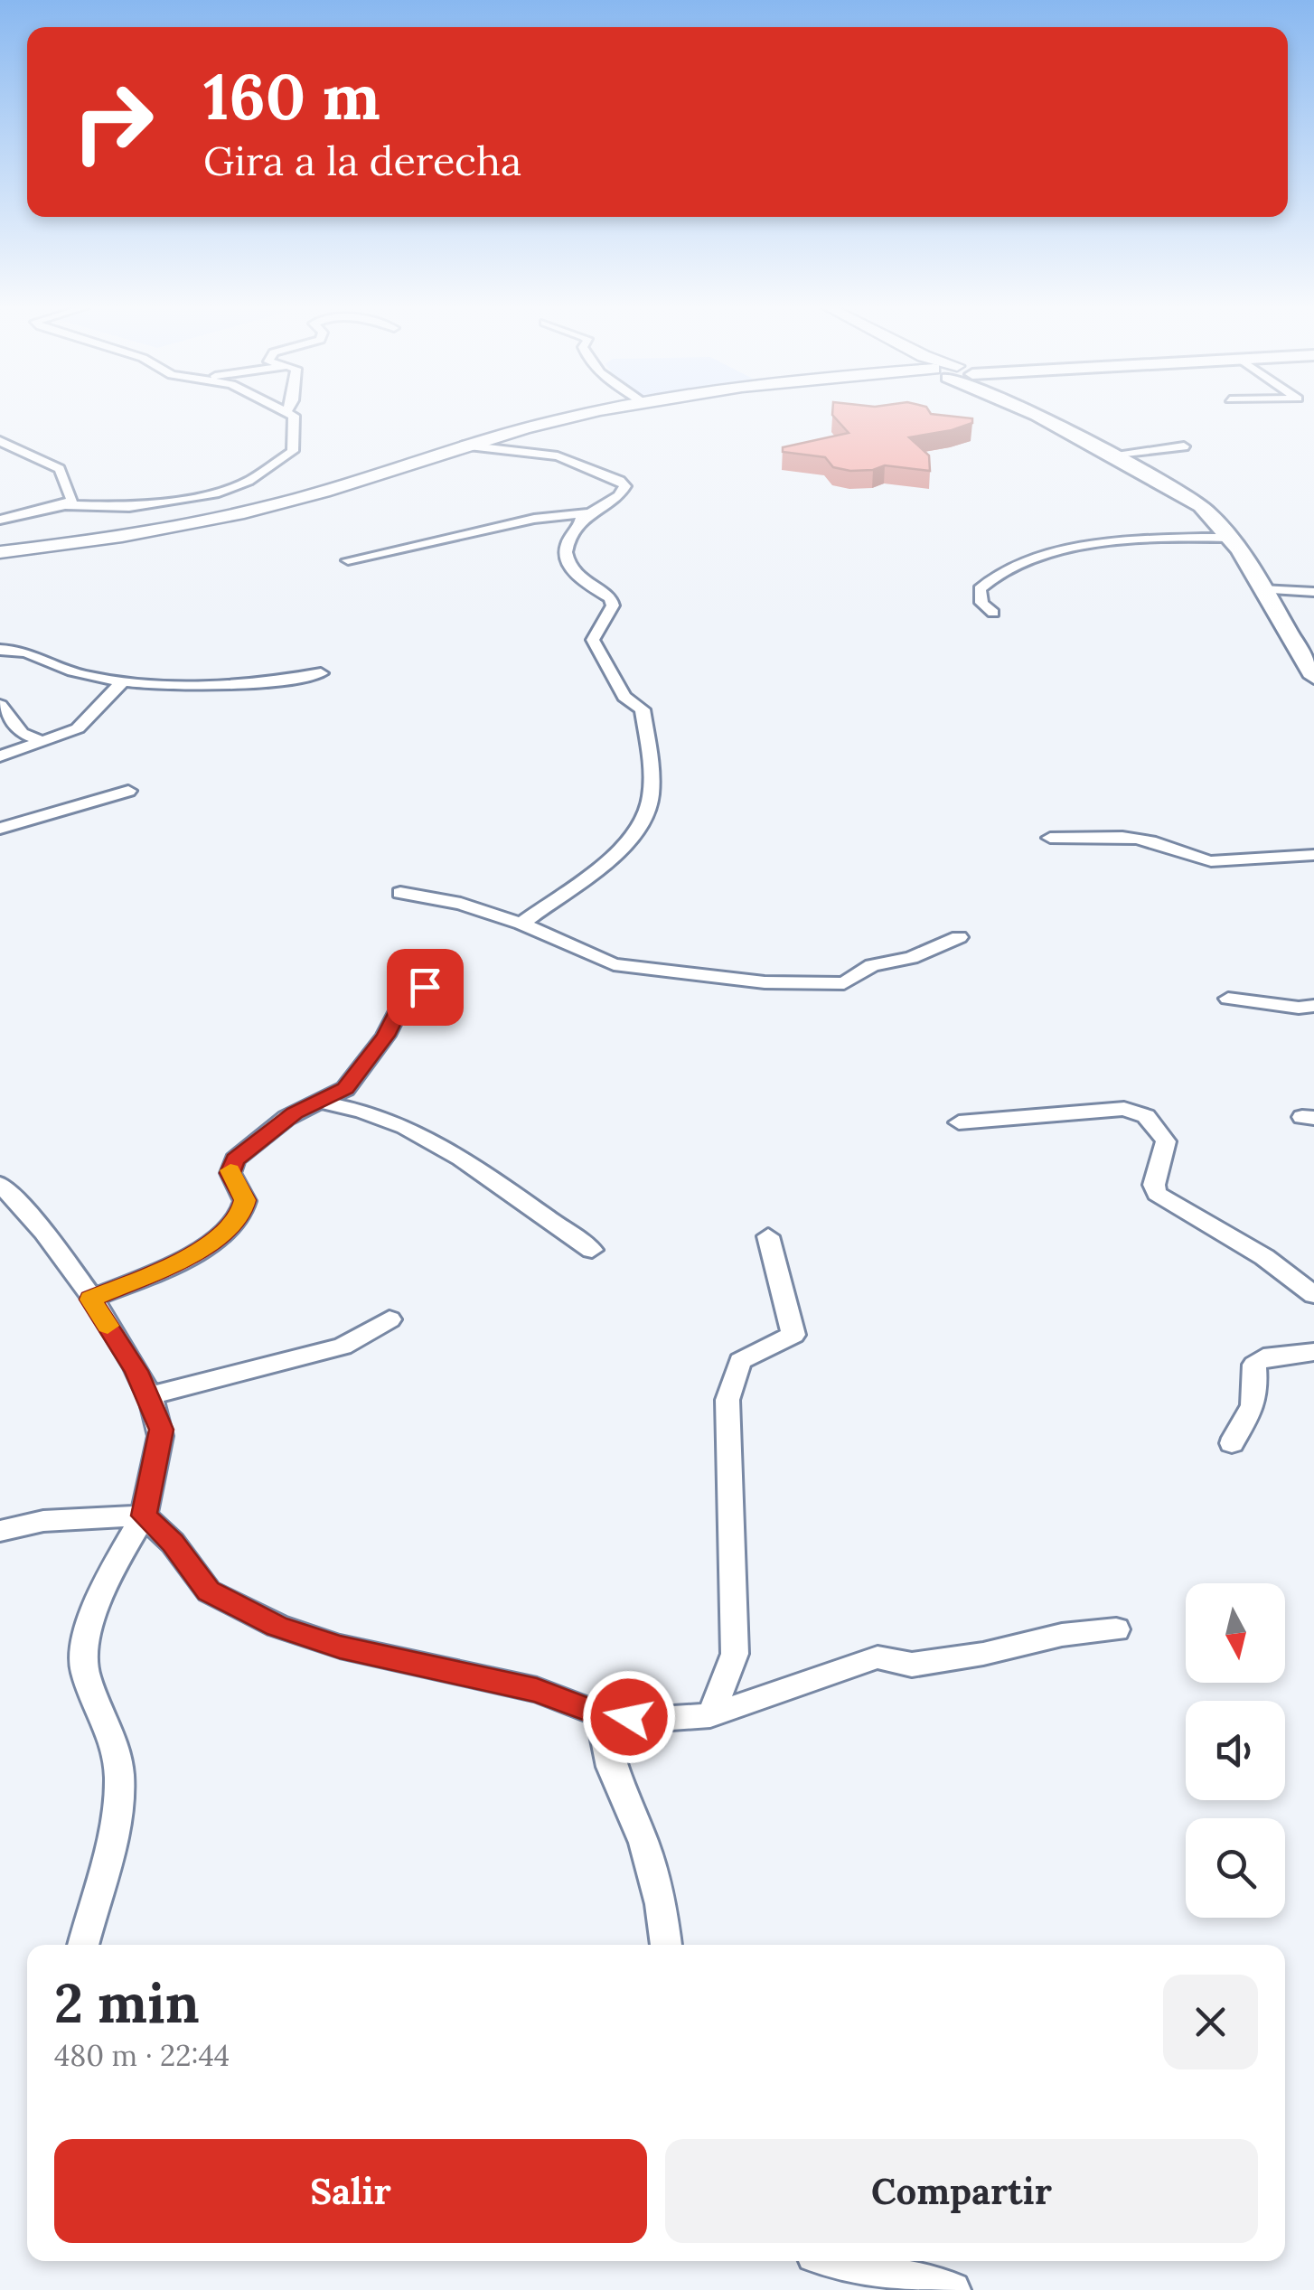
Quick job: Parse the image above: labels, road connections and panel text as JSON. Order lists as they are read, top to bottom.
{
  "north": "bottom",
  "page": {
    "turn": ["160 m", "Gira a la derecha"],
    "heading": ["2 min", "480 m · 22:44"],
    "buttons": ["Salir", "Compartir"]
  }
}
